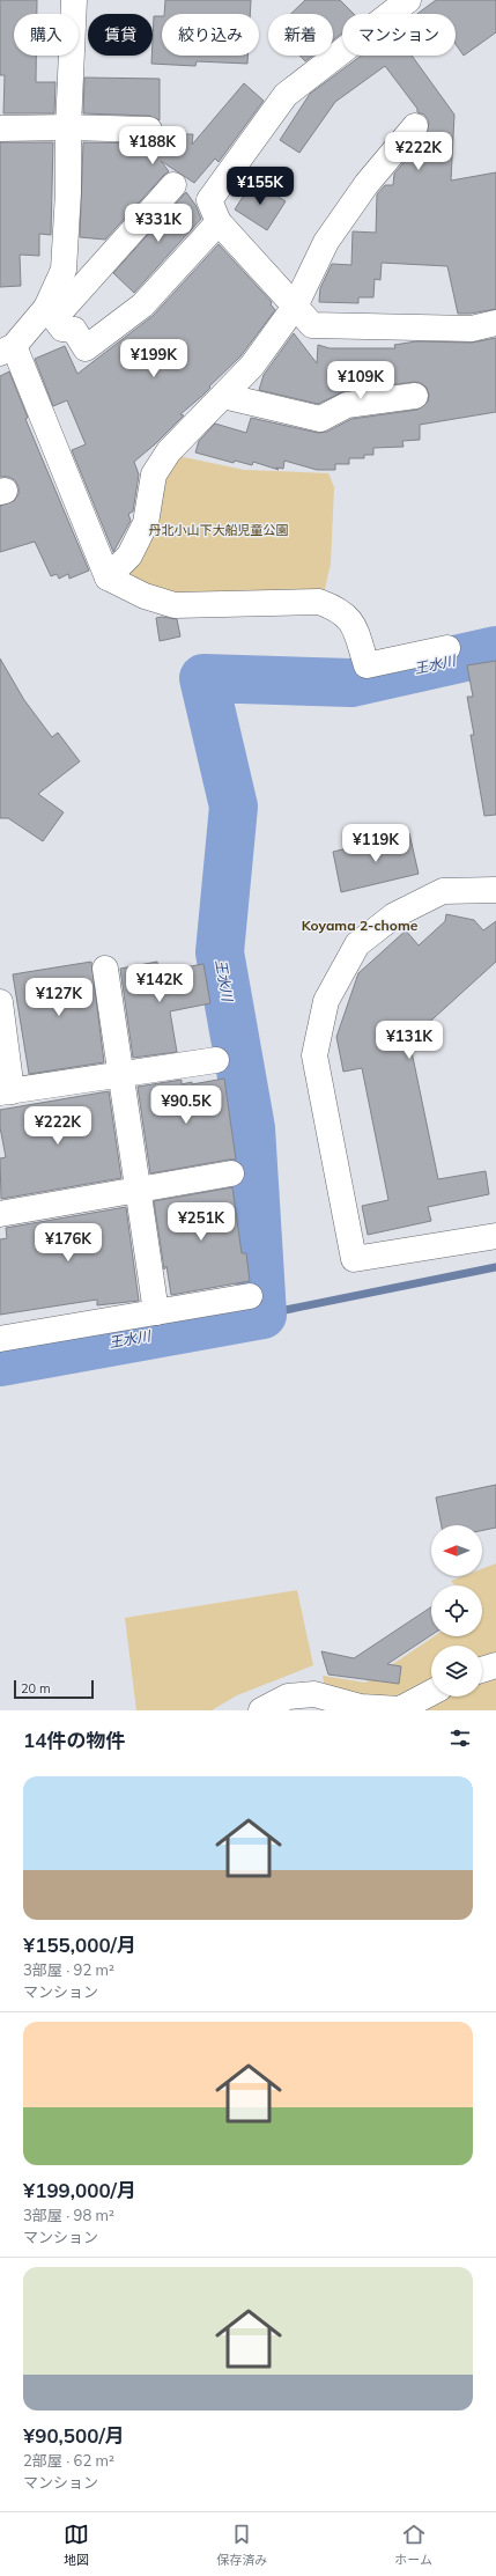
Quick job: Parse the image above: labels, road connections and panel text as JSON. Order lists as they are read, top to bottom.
{
  "districts": ["Koyama 2-chome"],
  "water": ["王水川"],
  "parks": ["丹北小山下大船児童公園"],
  "scale_bar": "20 m",
  "north": "left",
  "page": {
    "chip": [
      "購入",
      "賃貸",
      "絞り込み",
      "新着",
      "マンション"
    ],
    "price": [
      "¥188K",
      "¥222K",
      "¥155K",
      "¥331K",
      "¥199K",
      "¥109K",
      "¥119K",
      "¥142K",
      "¥127K",
      "¥131K",
      "¥90.5K",
      "¥222K",
      "¥251K",
      "¥176K"
    ],
    "scale": "20 m",
    "heading": "14件の物件",
    "list": [
      {
        "name": "¥155,000/月",
        "note": "3部屋 · 92 m² · マンション"
      },
      {
        "name": "¥199,000/月",
        "note": "3部屋 · 98 m² · マンション"
      },
      {
        "name": "¥90,500/月",
        "note": "2部屋 · 62 m² · マンション"
      }
    ],
    "tabs": ["地図", "保存済み", "ホーム"]
  }
}
